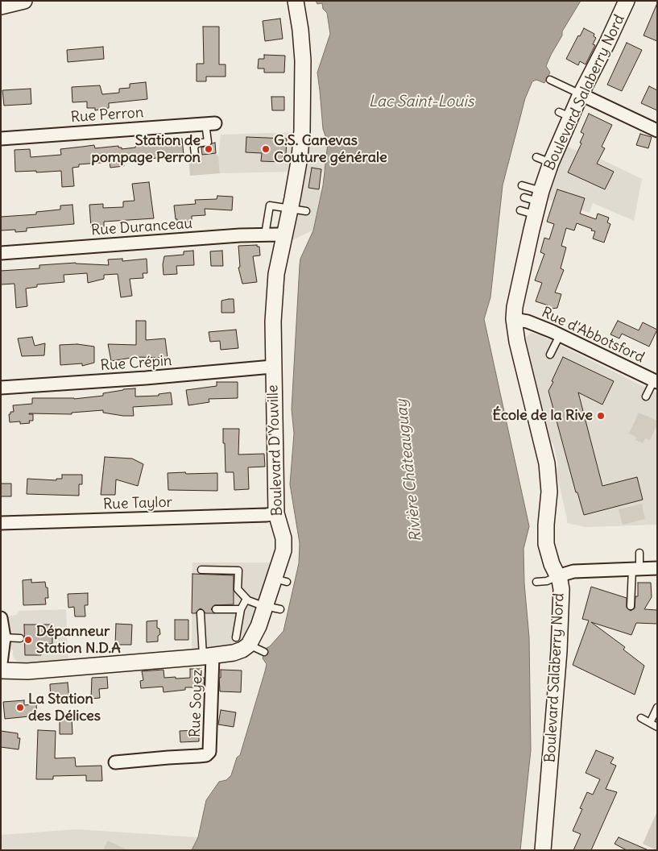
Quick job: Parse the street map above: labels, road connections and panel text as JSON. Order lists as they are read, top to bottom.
{
  "streets": {
    "street": [
      "Boulevard Salaberry Nord",
      "Rue Perron",
      "Rue Duranceau",
      "Rue d'Abbotsford",
      "Rue Crépin",
      "Boulevard D'Youville",
      "Rue Taylor",
      "Rue Soyez"
    ]
  },
  "crossings": [
    ["Boulevard Salaberry Nord", "Rue d'Abbotsford"],
    ["Rue Duranceau", "Boulevard D'Youville"],
    ["Rue Crépin", "Boulevard D'Youville"],
    ["Boulevard D'Youville", "Rue Taylor"]
  ],
  "water": ["Lac Saint-Louis", "Rivière Châteauguay"],
  "places": [
    "Station de pompage Perron",
    "G.S. Canevas Couture générale",
    "École de la Rive",
    "Dépanneur Station N.D.A",
    "La Station des Délices"
  ]
}
